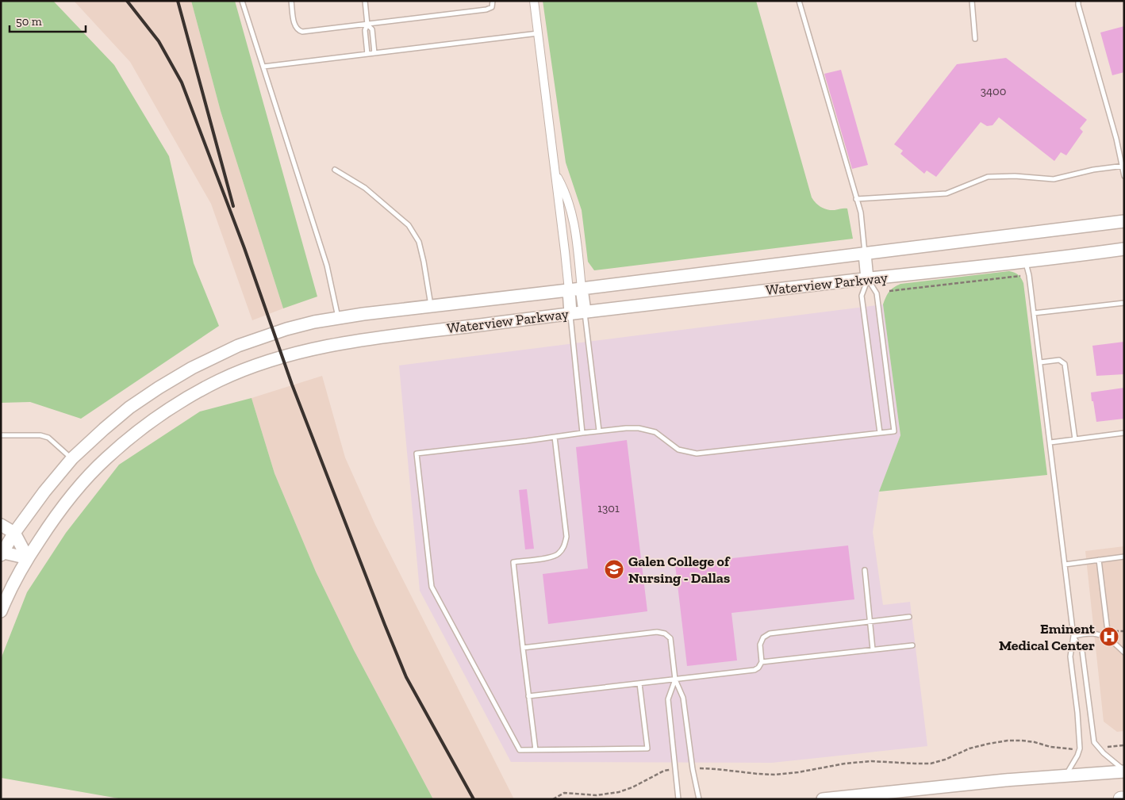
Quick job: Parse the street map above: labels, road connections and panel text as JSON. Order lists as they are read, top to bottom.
{
  "streets": {
    "main road": ["Waterview Parkway"]
  },
  "places": {
    "school or university": ["Galen College of Nursing - Dallas"],
    "hospital": ["Eminent Medical Center"]
  },
  "house_numbers": ["3400", "1301"],
  "scale_bar": "50 m"
}
